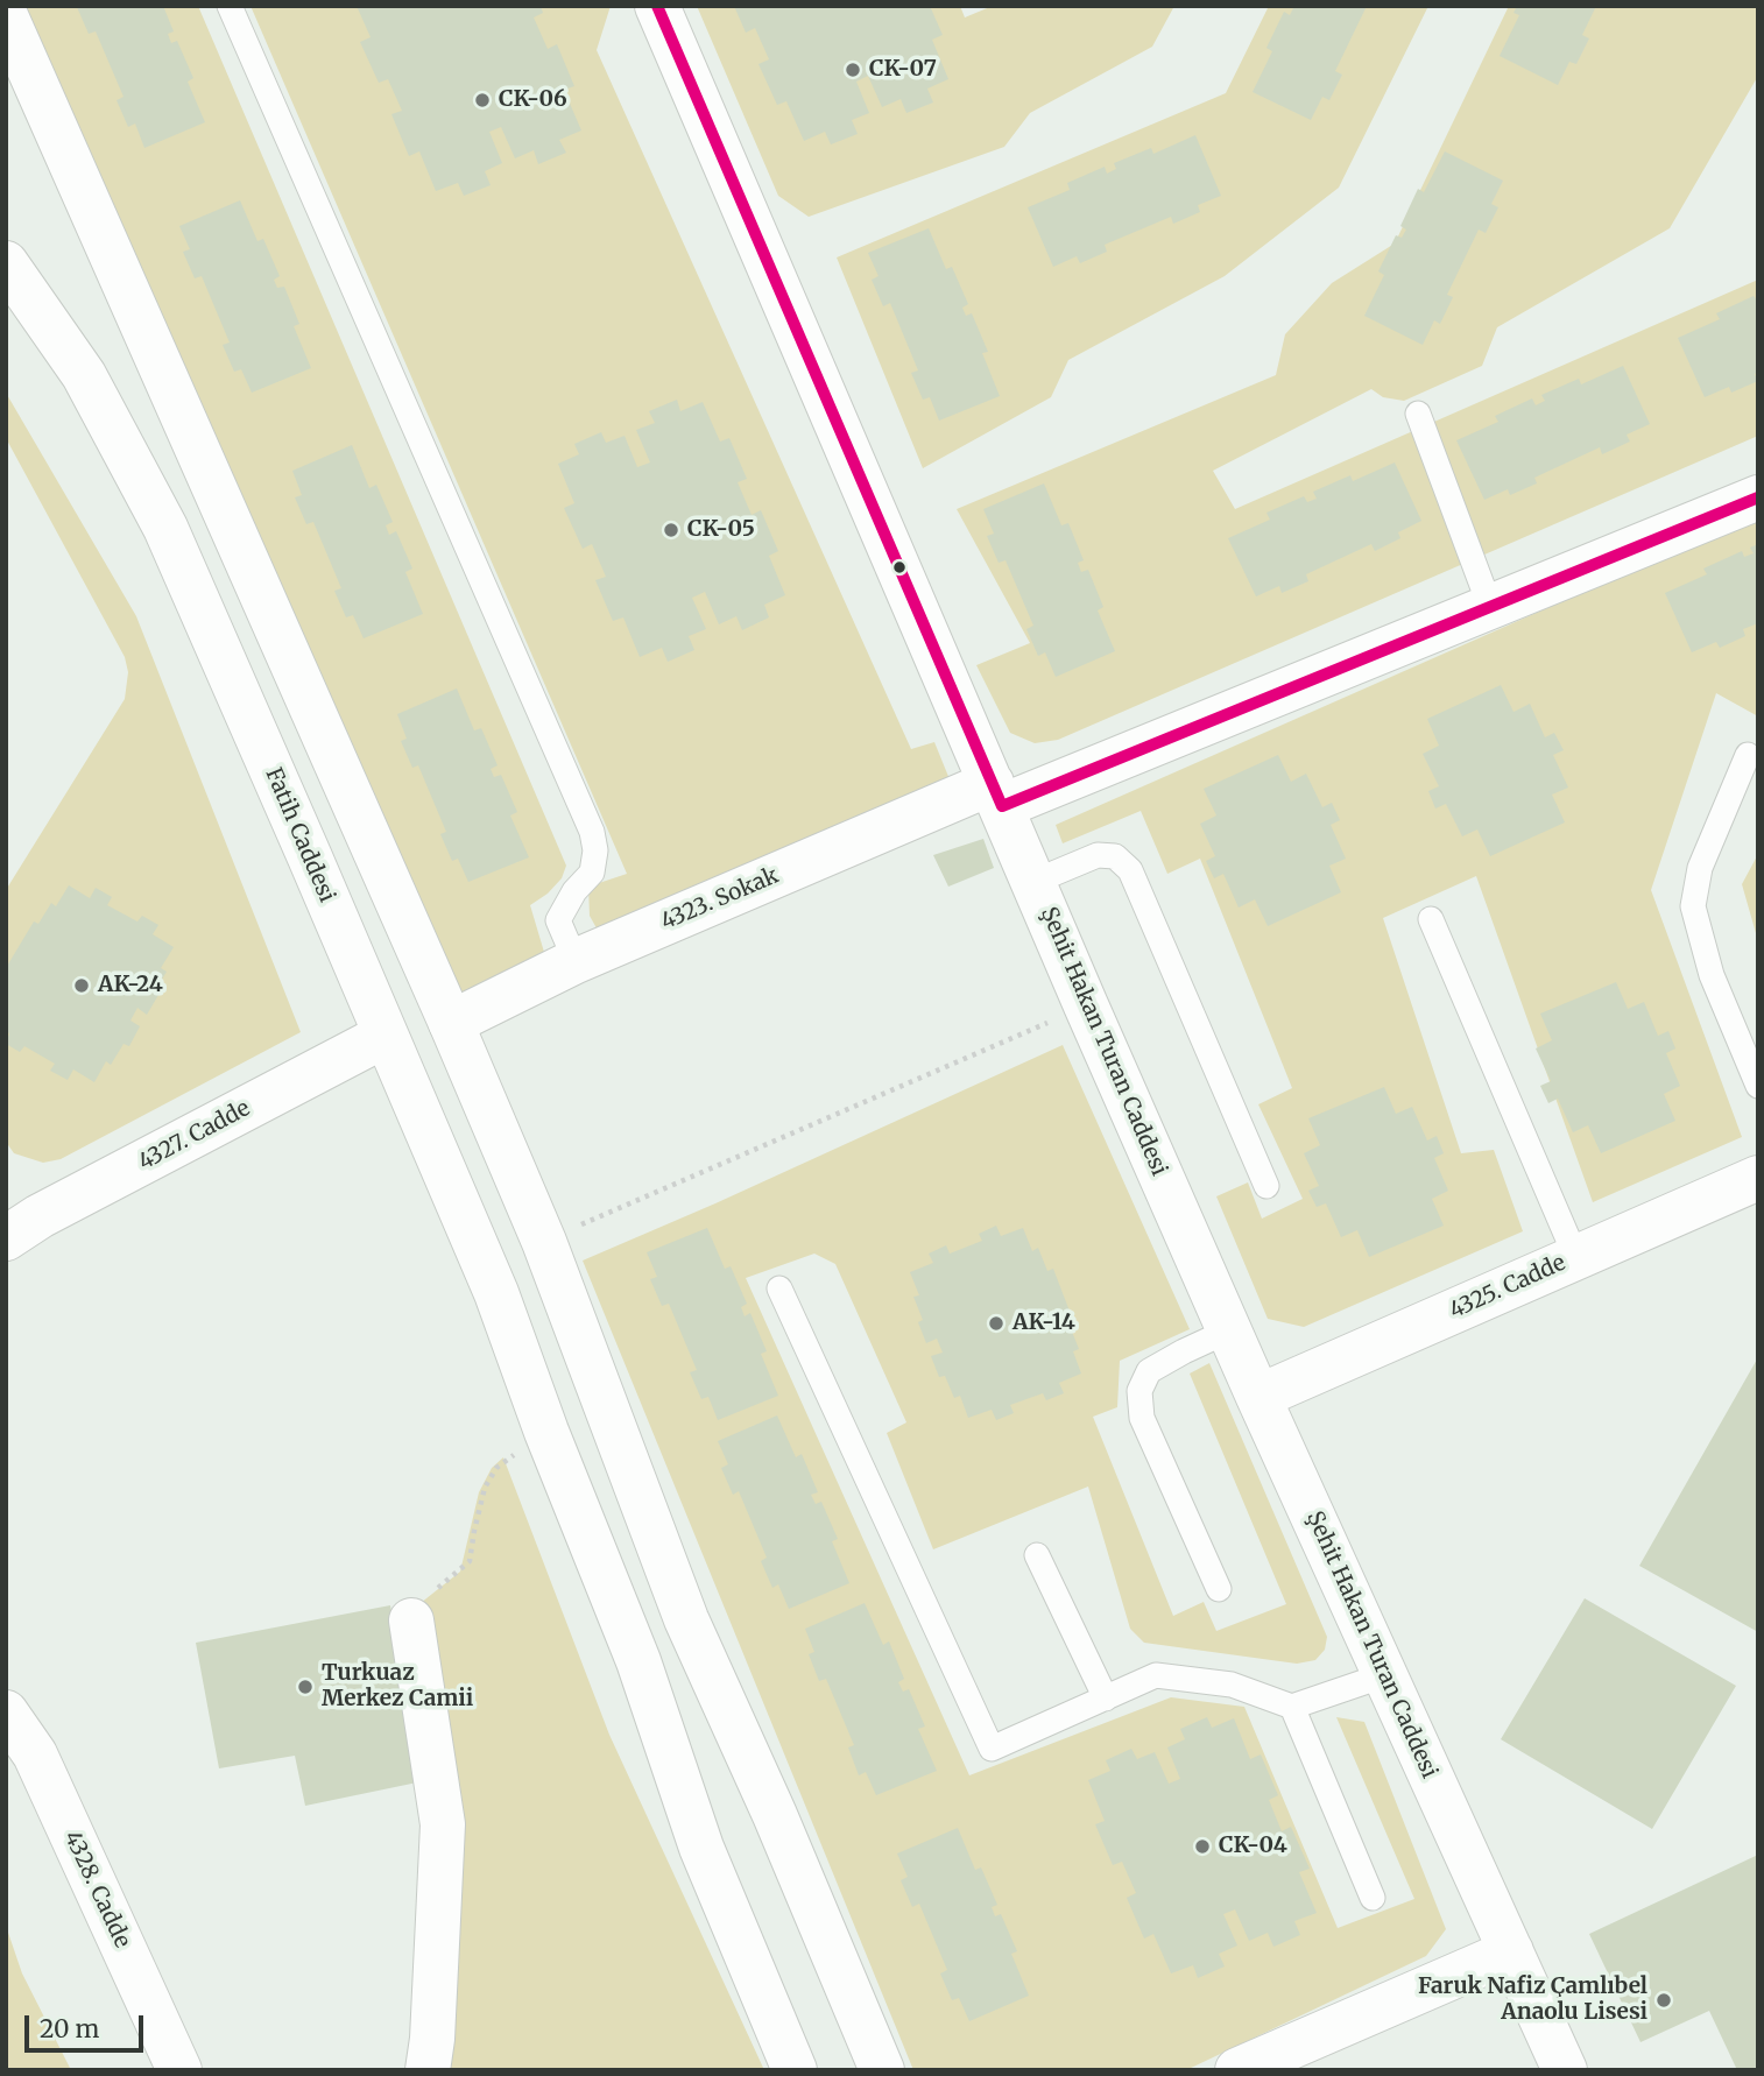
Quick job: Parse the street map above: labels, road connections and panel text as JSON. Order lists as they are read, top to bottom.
{
  "streets": {
    "street": [
      "Fatih Caddesi",
      "4323. Sokak",
      "Şehit Hakan Turan Caddesi",
      "4327. Cadde",
      "4325. Cadde",
      "4328. Cadde"
    ]
  },
  "crossings": [
    ["Fatih Caddesi", "4327. Cadde"],
    ["4323. Sokak", "Şehit Hakan Turan Caddesi"],
    ["Şehit Hakan Turan Caddesi", "4325. Cadde"]
  ],
  "places": [
    "CK-07",
    "CK-06",
    "CK-05",
    "AK-24",
    "AK-14",
    "Turkuaz Merkez Camii",
    "CK-04",
    "Faruk Nafiz Çamlıbel Anaolu Lisesi"
  ],
  "scale_bar": "20 m"
}
